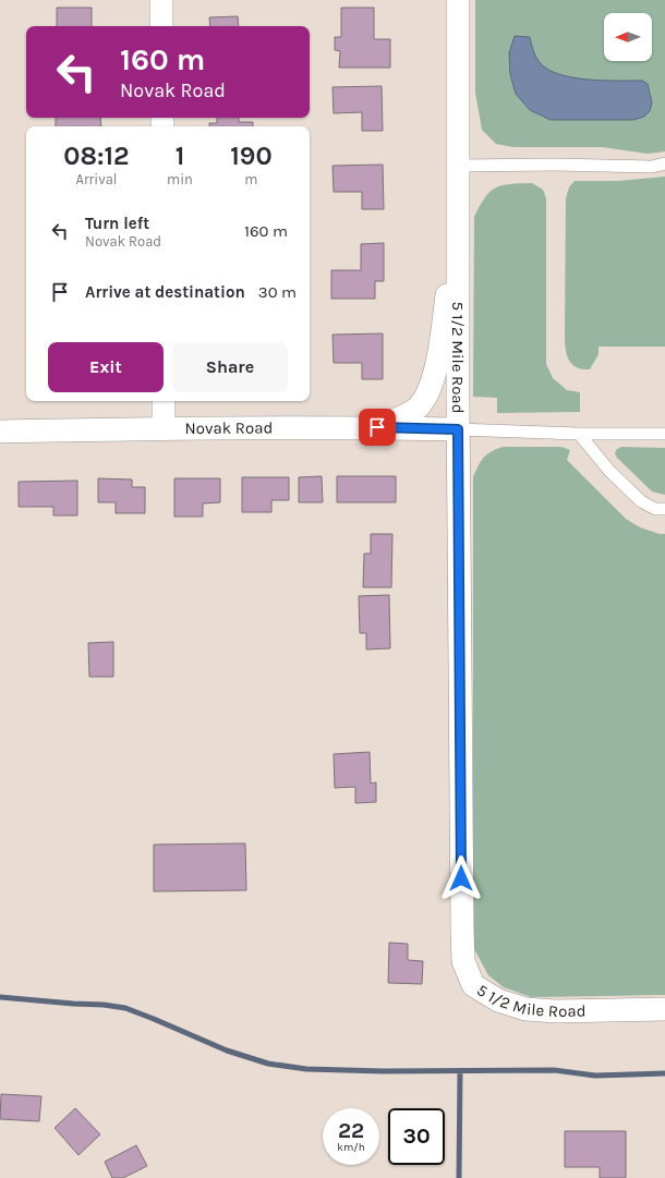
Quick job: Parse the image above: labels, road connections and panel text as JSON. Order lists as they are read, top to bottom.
{
  "streets": {
    "street": ["5 1/2 Mile Road", "Novak Road"]
  },
  "crossings": [
    ["5 1/2 Mile Road", "Novak Road"]
  ],
  "north": "left",
  "page": {
    "turn": ["160 m", "Novak Road"],
    "eta": [
      "08:12",
      "Arrival",
      "1",
      "min",
      "190",
      "m"
    ],
    "list": [
      {
        "name": "Turn left",
        "note": "Novak Road",
        "value": "160 m"
      },
      {
        "name": "Arrive at destination",
        "value": "30 m"
      }
    ],
    "buttons": ["Exit", "Share"],
    "speed": "22 km/h",
    "limit": "30"
  }
}
